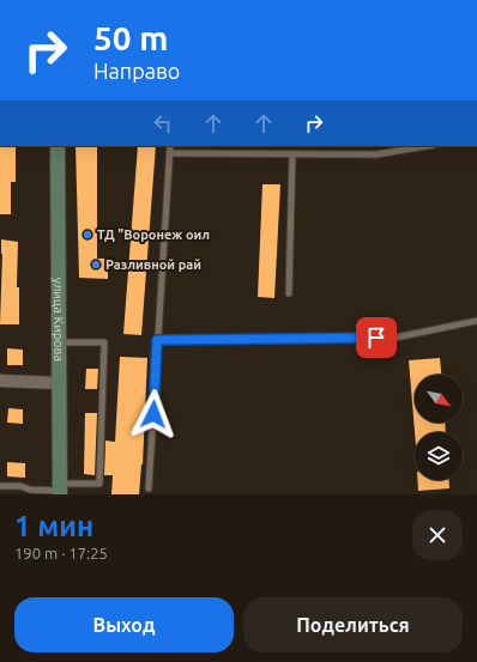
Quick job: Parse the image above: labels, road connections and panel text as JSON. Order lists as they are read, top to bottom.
{
  "streets": {
    "main road": ["улица Кирова"]
  },
  "places": ["ТД \"Воронеж оил", "Разливной рай"],
  "north": "bottom right",
  "page": {
    "turn": ["50 m", "Направо"],
    "heading": ["1 мин", "190 m · 17:25"],
    "buttons": ["Выход", "Поделиться"]
  }
}
